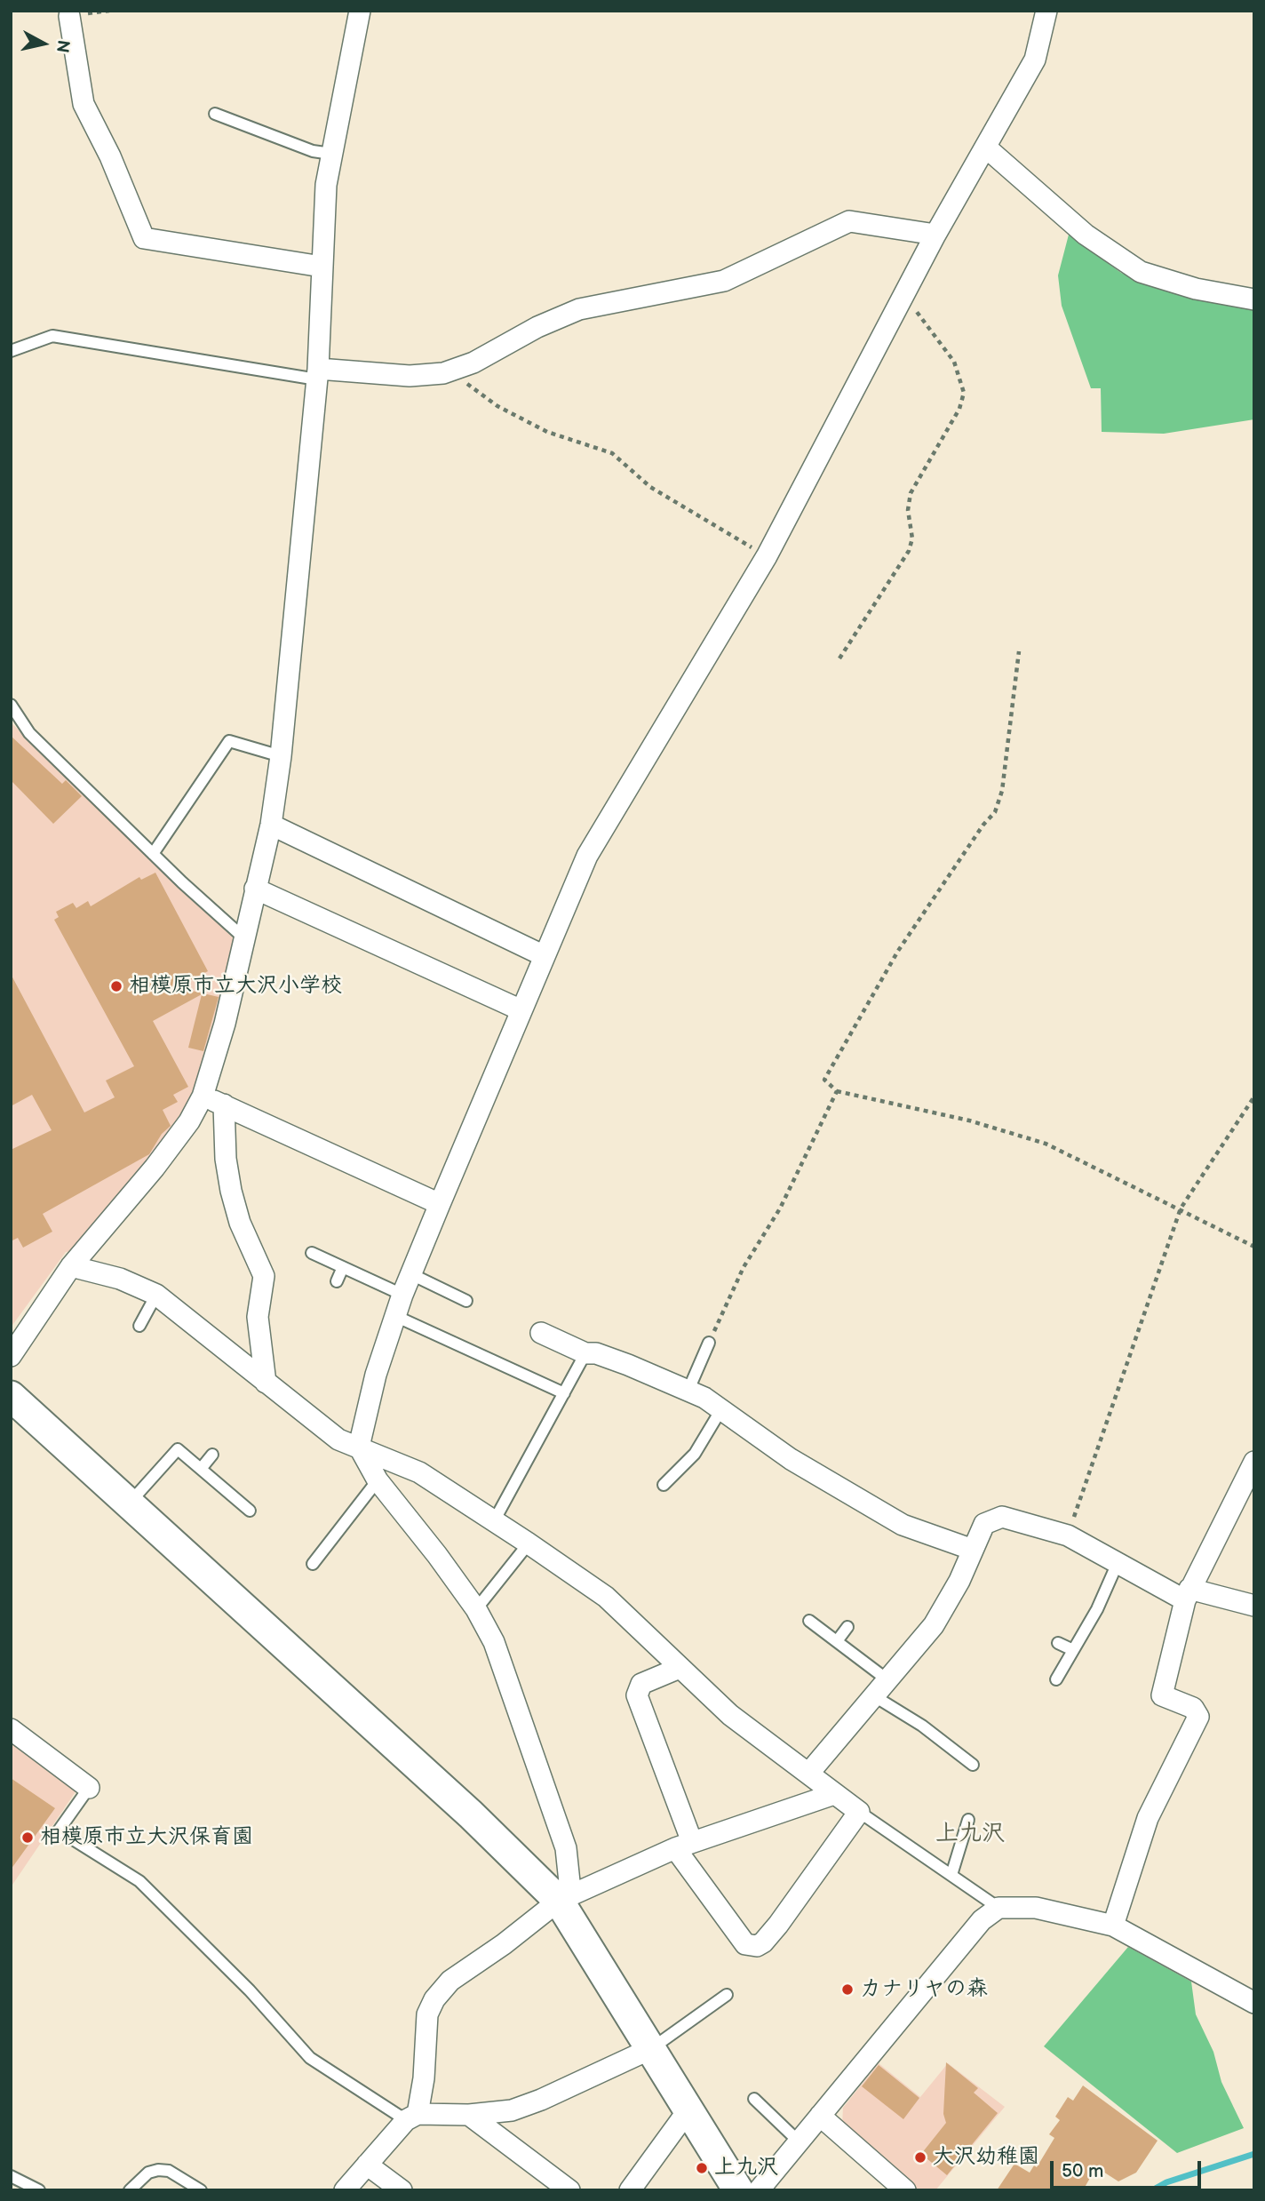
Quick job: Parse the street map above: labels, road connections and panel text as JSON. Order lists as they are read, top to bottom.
{
  "districts": ["上九沢"],
  "places": [
    "相模原市立大沢小学校",
    "相模原市立大沢保育園",
    "カナリヤの森",
    "大沢幼稚園",
    "上九沢"
  ],
  "scale_bar": "50 m",
  "north": "right"
}
